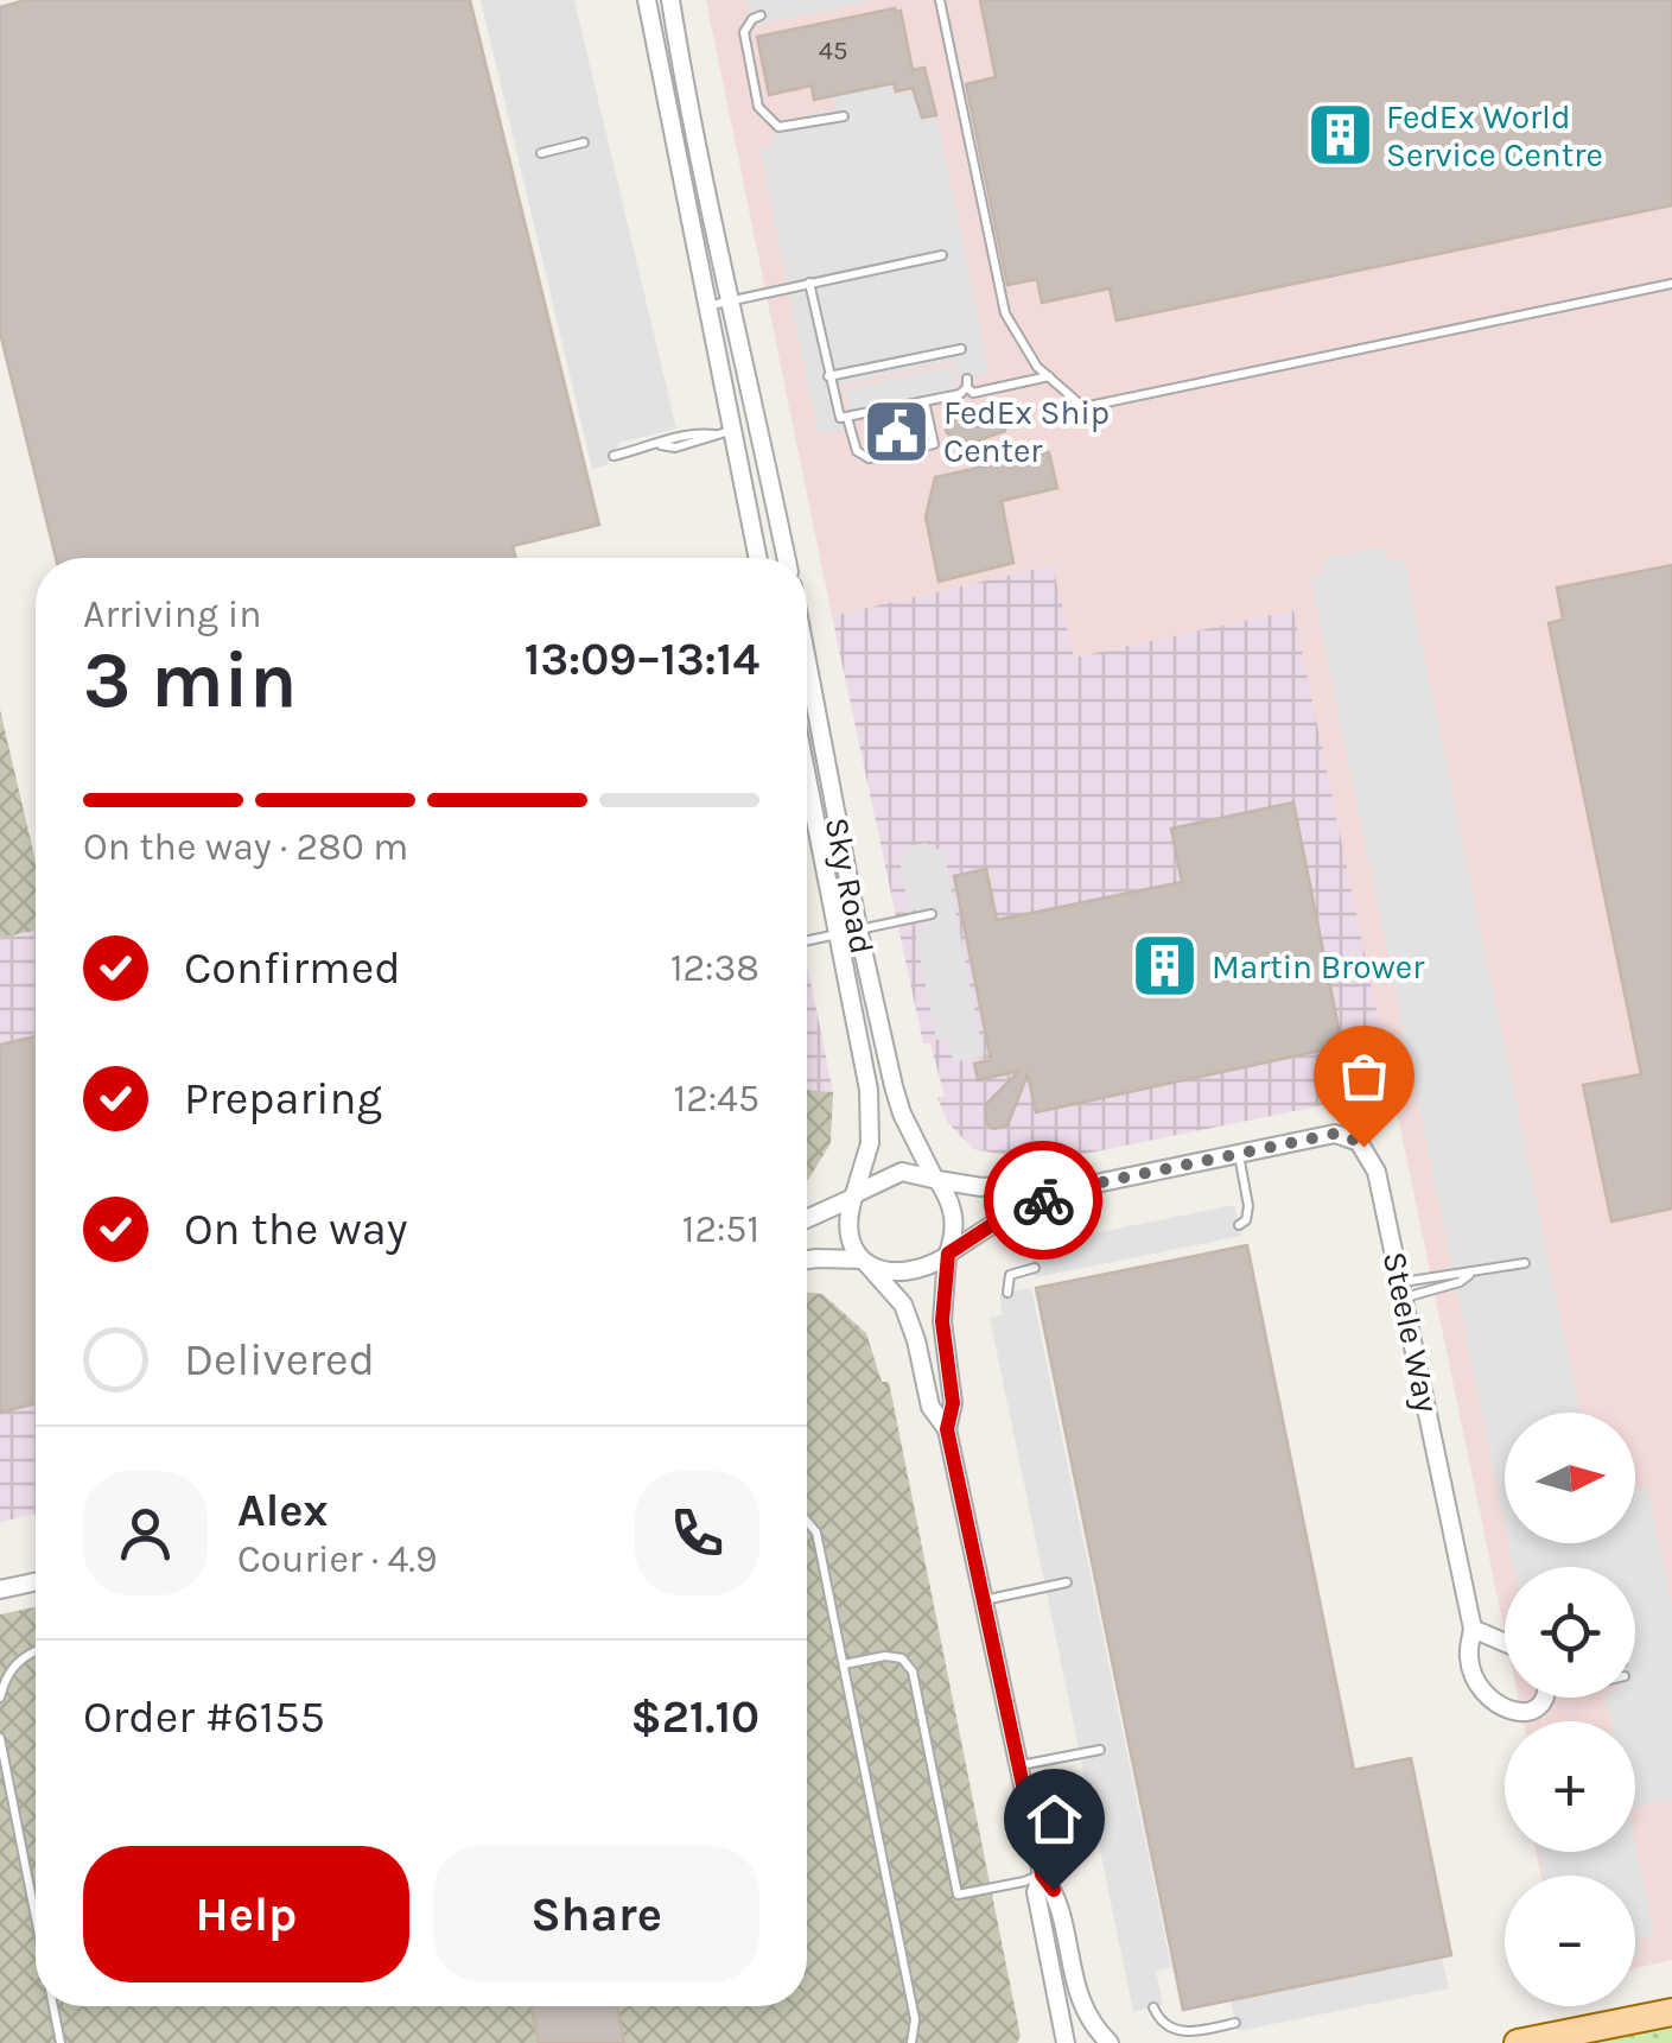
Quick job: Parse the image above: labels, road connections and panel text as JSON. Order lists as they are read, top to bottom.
{
  "streets": {
    "street": ["Sky Road", "Steele Way"]
  },
  "crossings": [
    ["Sky Road", "Steele Way"]
  ],
  "places": {
    "building": ["FedEx World Service Centre", "Martin Brower"],
    "public building": ["FedEx Ship Center"]
  },
  "house_numbers": ["45"],
  "north": "right",
  "page": {
    "heading": ["3 min", "Arriving in", "13:09–13:14"],
    "panel": [
      "Alex",
      "Courier · 4.9",
      "Order #6155",
      "$21.10"
    ],
    "bar": "On the way · 280 m",
    "list": [
      ["Confirmed", "12:38"],
      ["Preparing", "12:45"],
      ["On the way", "12:51"],
      "Delivered"
    ],
    "map_buttons": ["+", "−"],
    "buttons": ["Help", "Share"]
  }
}
